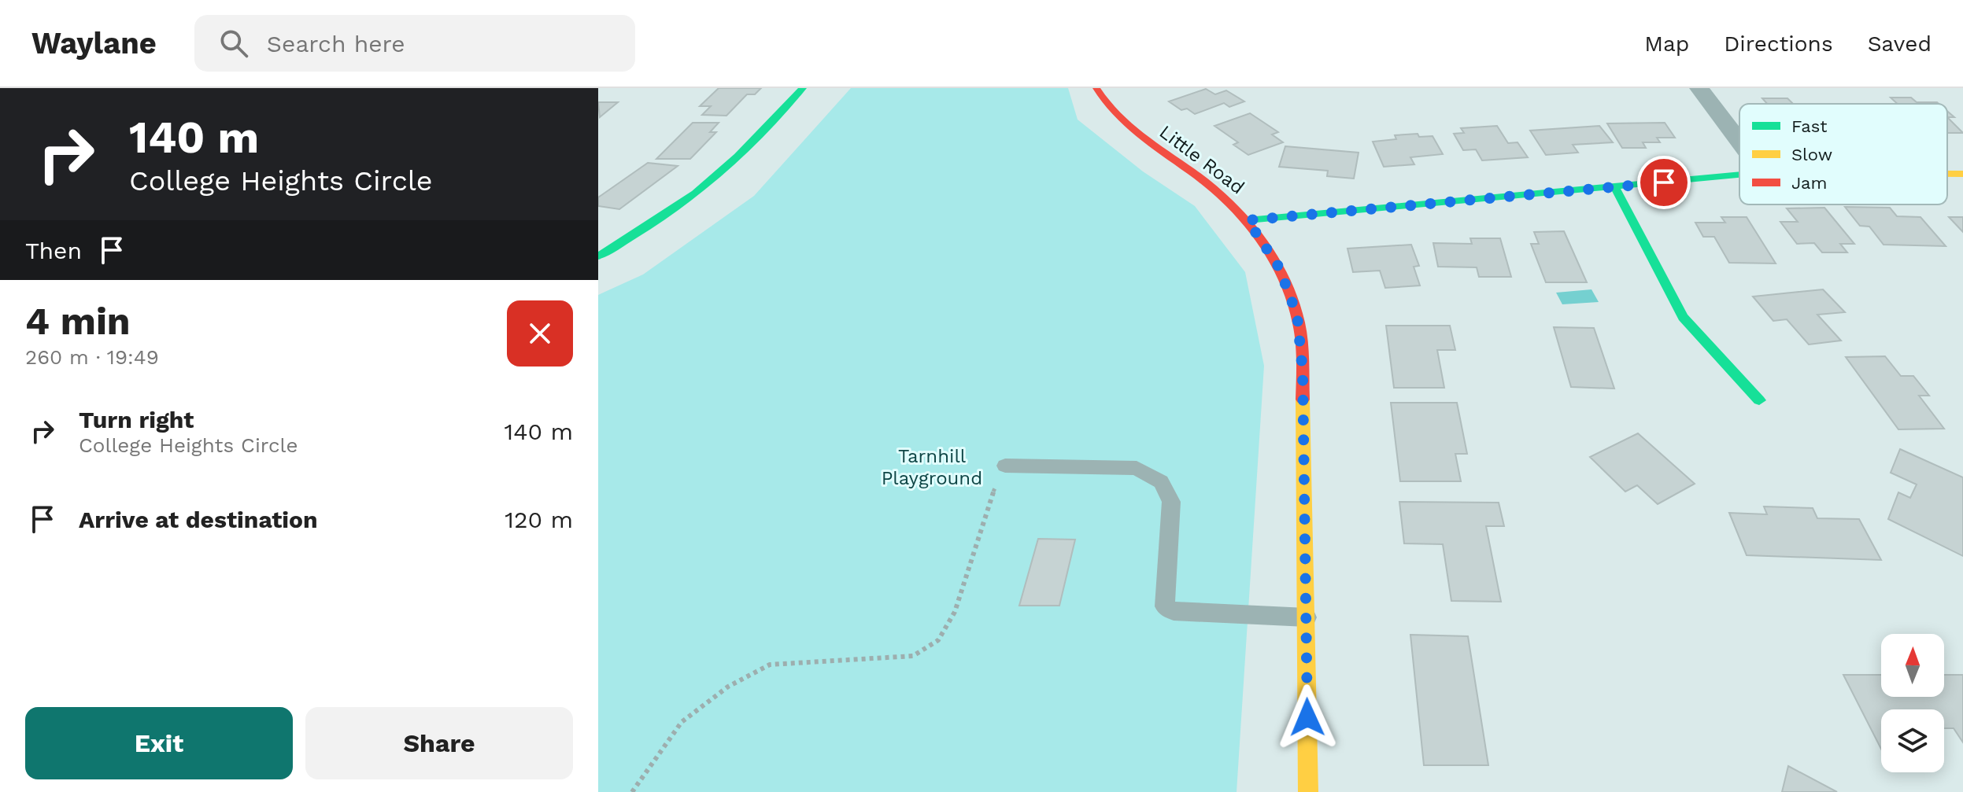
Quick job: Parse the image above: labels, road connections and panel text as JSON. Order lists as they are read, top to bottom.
{
  "streets": {
    "street": ["Little Road"]
  },
  "parks": ["Tarnhill Playground"],
  "legend": ["Fast", "Slow", "Jam"],
  "north": "top",
  "page": {
    "header": "Waylane",
    "search": "Search here",
    "nav": ["Map", "Directions", "Saved"],
    "turn": ["140 m", "College Heights Circle"],
    "then": "Then",
    "heading": ["4 min", "260 m · 19:49"],
    "list": [
      {
        "name": "Turn right",
        "note": "College Heights Circle",
        "value": "140 m"
      },
      {
        "name": "Arrive at destination",
        "value": "120 m"
      }
    ],
    "buttons": ["Exit", "Share"]
  }
}
